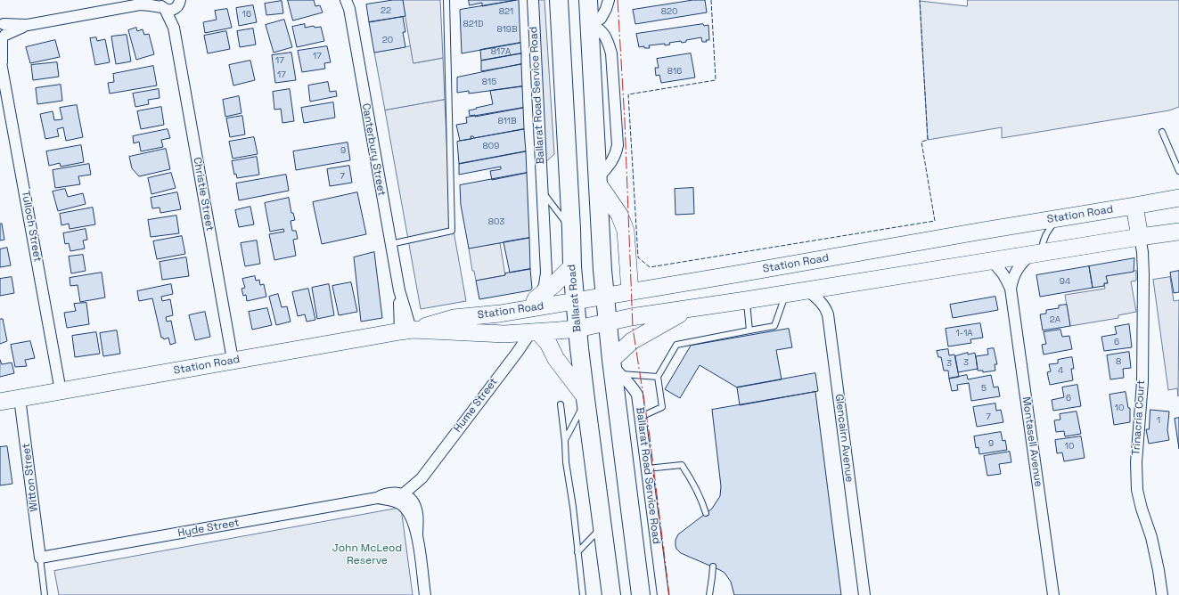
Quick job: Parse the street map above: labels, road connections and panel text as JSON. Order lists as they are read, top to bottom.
{
  "streets": {
    "highway": ["Ballarat Road"],
    "main road": ["Station Road"],
    "street": [
      "Ballarat Road Service Road",
      "Canterbury Street",
      "Christie Street",
      "Tulloch Street",
      "Hume Street",
      "Trinacria Court",
      "Glencairn Avenue",
      "Montasell Avenue",
      "Witton Street",
      "Hyde Street"
    ]
  },
  "crossings": [
    ["Ballarat Road Service Road", "Station Road"],
    ["Canterbury Street", "Station Road"],
    ["Christie Street", "Station Road"],
    ["Station Road", "Tulloch Street"],
    ["Station Road", "Ballarat Road"],
    ["Station Road", "Hume Street"],
    ["Station Road", "Trinacria Court"],
    ["Station Road", "Glencairn Avenue"],
    ["Station Road", "Montasell Avenue"],
    ["Station Road", "Witton Street"],
    ["Hume Street", "Hyde Street"],
    ["Witton Street", "Hyde Street"]
  ],
  "parks": ["John McLeod Reserve"],
  "house_numbers": [
    "22",
    "821",
    "820",
    "16",
    "821D",
    "819B",
    "20",
    "817A",
    "17",
    "17",
    "816",
    "17",
    "815",
    "811B",
    "809",
    "9",
    "7",
    "803",
    "94",
    "2A",
    "1-1A",
    "6",
    "8",
    "3",
    "3",
    "4",
    "5",
    "6",
    "10",
    "7",
    "1",
    "9",
    "10"
  ]
}
